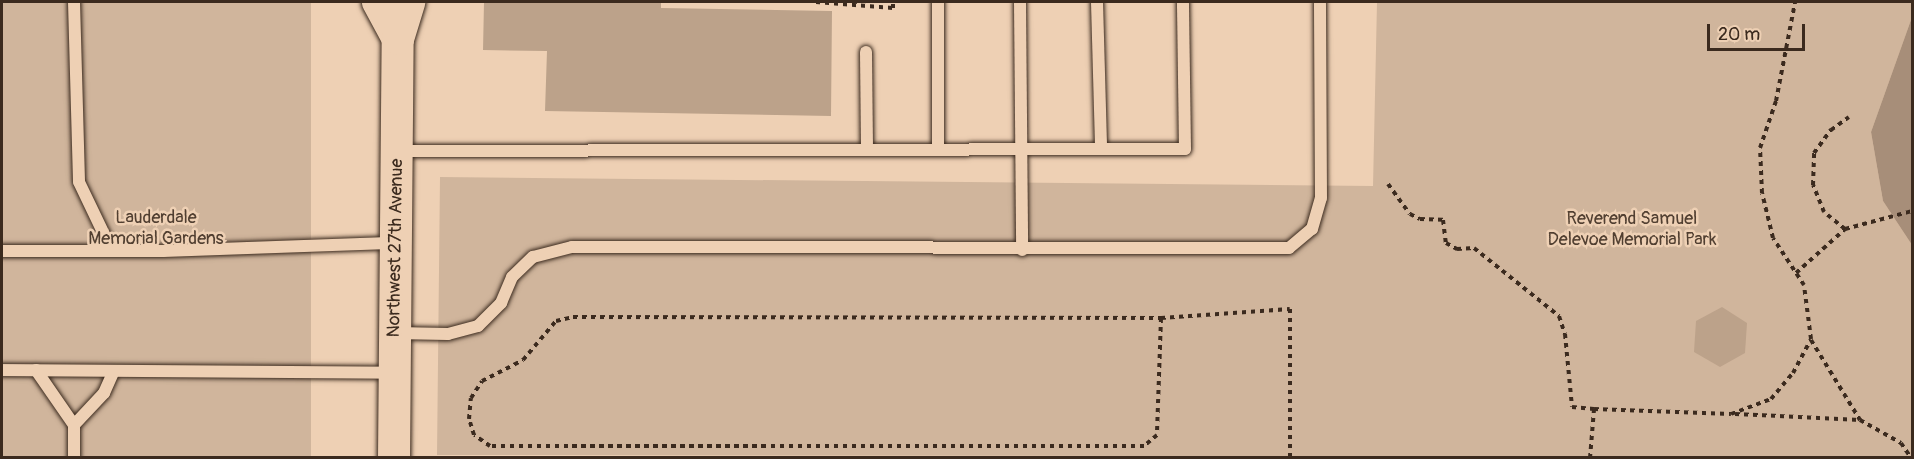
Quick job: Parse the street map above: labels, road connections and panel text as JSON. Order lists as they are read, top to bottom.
{
  "streets": {
    "street": ["Northwest 27th Avenue"]
  },
  "parks": ["Lauderdale Memorial Gardens", "Reverend Samuel Delevoe Memorial Park"],
  "scale_bar": "20 m"
}
